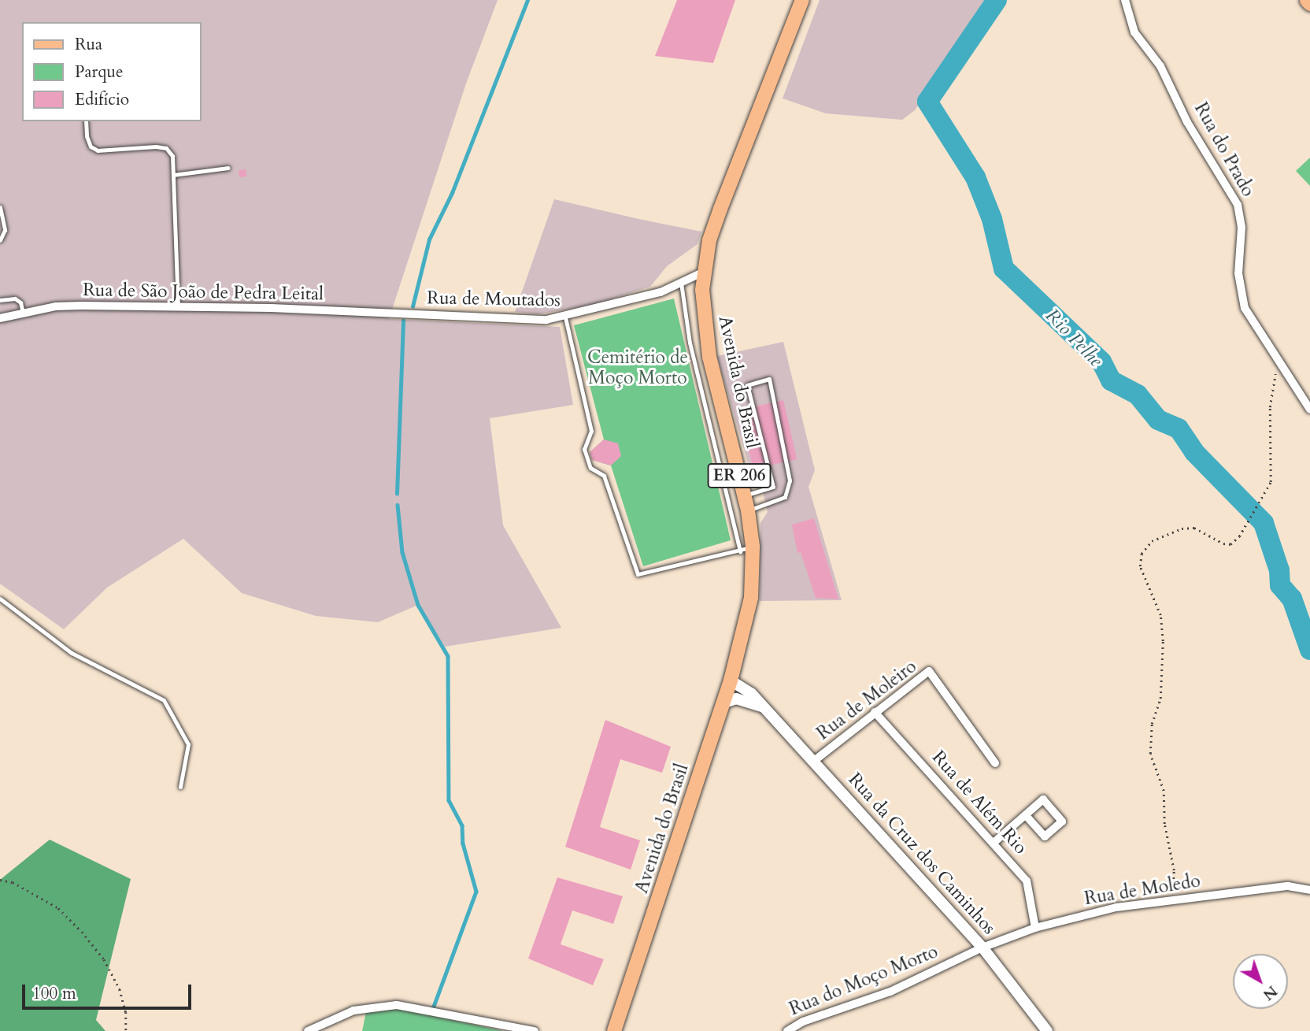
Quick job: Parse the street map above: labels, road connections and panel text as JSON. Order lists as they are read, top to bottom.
{
  "streets": {
    "main road": ["Avenida do Brasil", "ER 206"],
    "street": [
      "Rua do Prado",
      "Rua de São João de Pedra Leital",
      "Rua de Moutados",
      "Rua de Moleiro",
      "Rua de Além Rio",
      "Rua da Cruz dos Caminhos",
      "Rua de Moledo",
      "Rua do Moço Morto"
    ]
  },
  "crossings": [
    ["Rua de São João de Pedra Leital", "Rua de Moutados"],
    ["Rua de Moutados", "Avenida do Brasil"],
    ["Avenida do Brasil", "Rua da Cruz dos Caminhos"],
    ["Rua de Moleiro", "Rua de Além Rio"],
    ["Rua de Moleiro", "Rua da Cruz dos Caminhos"],
    ["Rua de Além Rio", "Rua de Moledo"],
    ["Rua da Cruz dos Caminhos", "Rua de Moledo"],
    ["Rua da Cruz dos Caminhos", "Rua do Moço Morto"],
    ["Rua de Moledo", "Rua do Moço Morto"]
  ],
  "water": ["Rio Pelhe"],
  "parks": ["Cemitério de Moço Morto"],
  "legend": ["Rua", "Parque", "Edifício"],
  "scale_bar": "100 m",
  "north": "bottom right"
}
